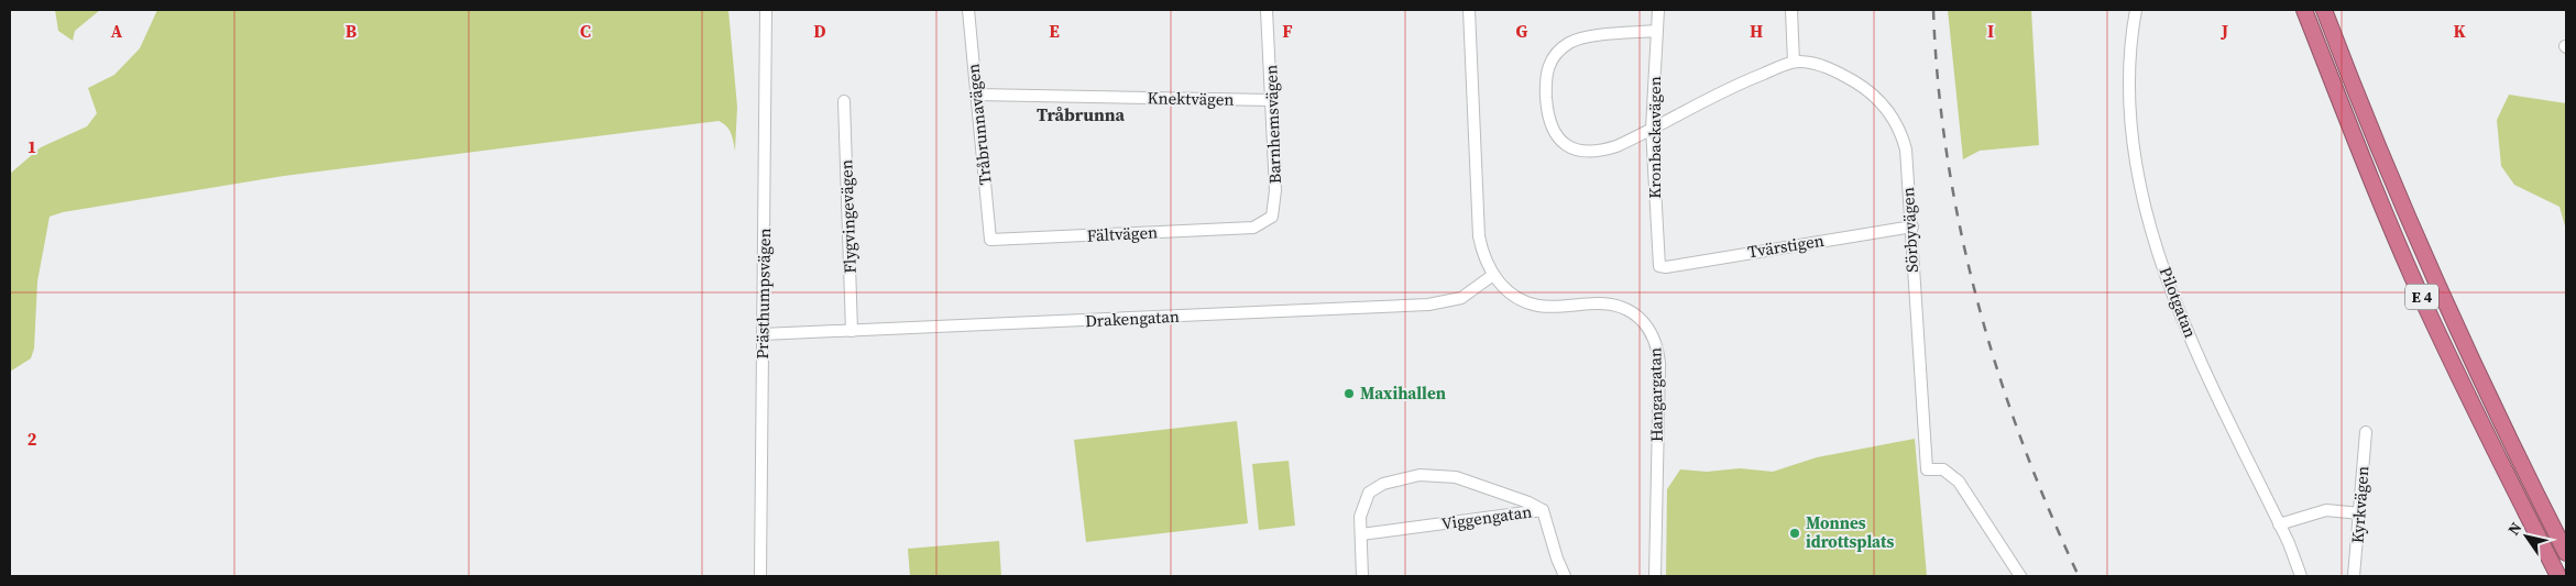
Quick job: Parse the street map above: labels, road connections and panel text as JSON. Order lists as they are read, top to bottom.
{
  "streets": {
    "highway": ["E 4"],
    "street": [
      "Knektvägen",
      "Tråbrunnavägen",
      "Barnhemsvägen",
      "Kronbackavägen",
      "Flygvingevägen",
      "Sörbyvägen",
      "Fältvägen",
      "Tvärstigen",
      "Prästhumpsvägen",
      "Pilotgatan",
      "Drakengatan",
      "Hangargatan",
      "Kyrkvägen",
      "Viggengatan"
    ]
  },
  "crossings": [
    ["Knektvägen", "Tråbrunnavägen"],
    ["Knektvägen", "Barnhemsvägen"],
    ["Tråbrunnavägen", "Fältvägen"],
    ["Barnhemsvägen", "Fältvägen"],
    ["Kronbackavägen", "Tvärstigen"],
    ["Flygvingevägen", "Drakengatan"],
    ["Sörbyvägen", "Tvärstigen"],
    ["Prästhumpsvägen", "Drakengatan"],
    ["Drakengatan", "Hangargatan"]
  ],
  "districts": ["Tråbrunna"],
  "places": ["Maxihallen", "Monnes idrottsplats"],
  "north": "top left",
  "grid": {
    "columns": [
      "A",
      "B",
      "C",
      "D",
      "E",
      "F",
      "G",
      "H",
      "I",
      "J",
      "K"
    ],
    "rows": ["1", "2"]
  }
}
